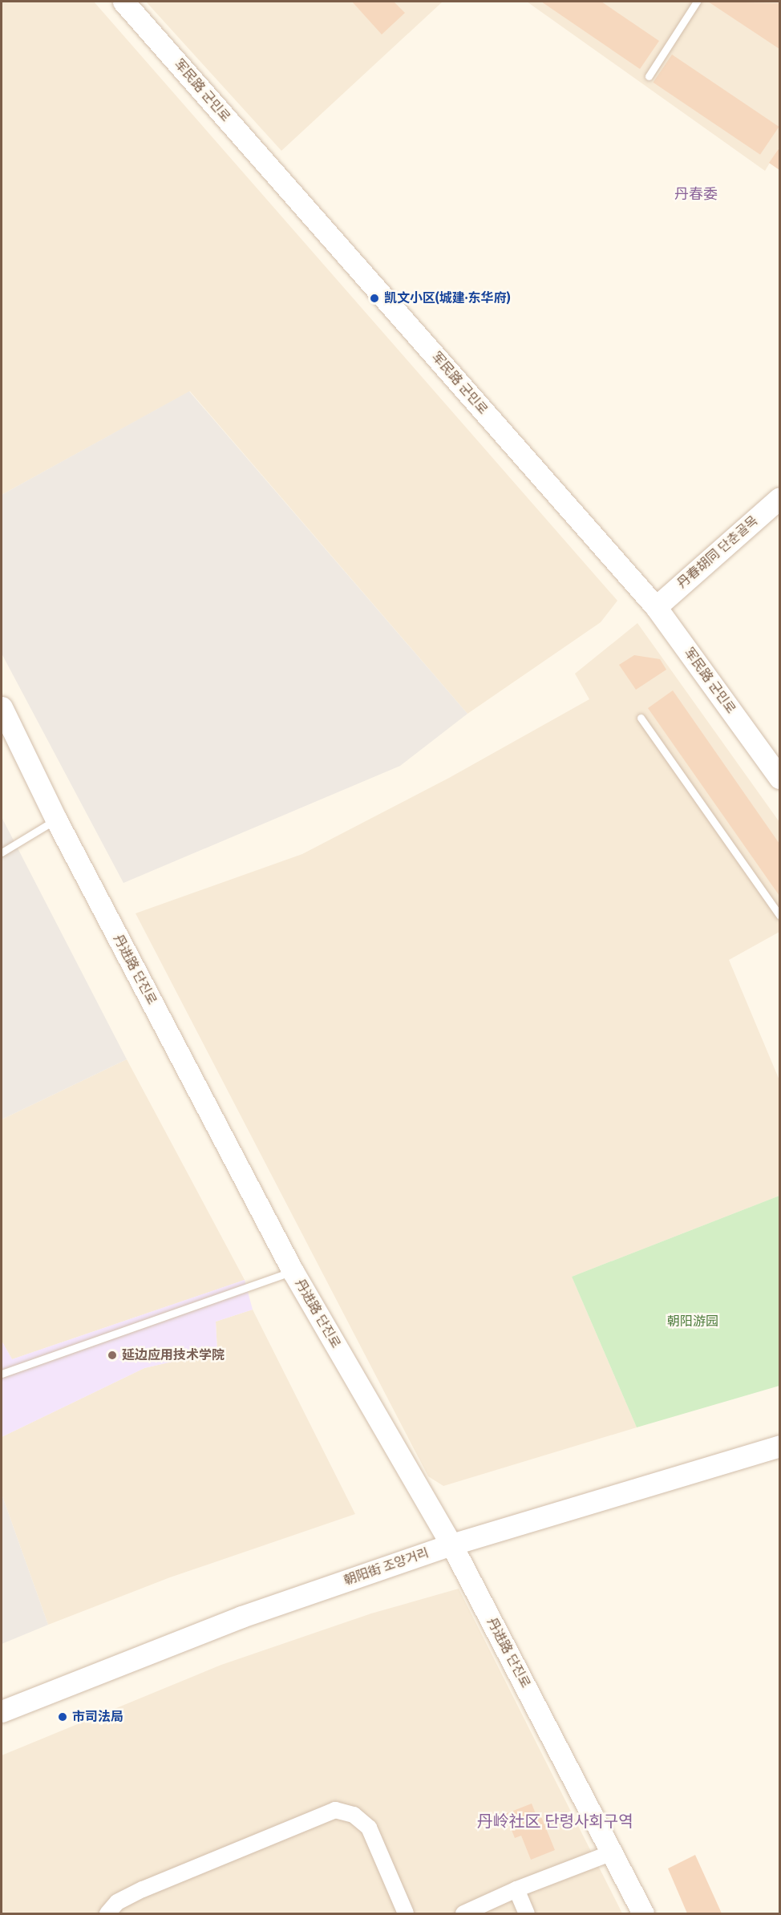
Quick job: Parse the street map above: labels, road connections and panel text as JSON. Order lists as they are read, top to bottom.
{
  "streets": {
    "street": [
      "军民路 군민로",
      "丹春胡同 단춘골목",
      "丹进路 단진로",
      "朝阳街 조양거리"
    ]
  },
  "crossings": [
    ["军民路 군민로", "丹春胡同 단춘골목"],
    ["丹进路 단진로", "朝阳街 조양거리"]
  ],
  "districts": ["丹春委", "丹岭社区 단령사회구역"],
  "parks": ["朝阳游园"],
  "places": ["凯文小区(城建·东华府)", "延边应用技术学院", "市司法局"]
}
